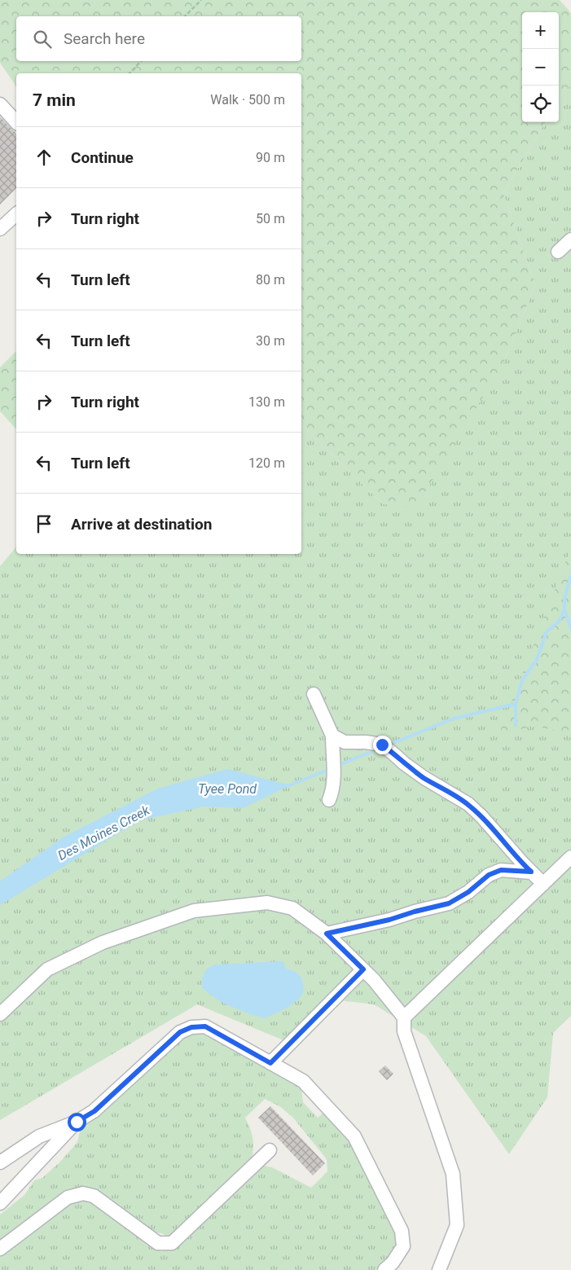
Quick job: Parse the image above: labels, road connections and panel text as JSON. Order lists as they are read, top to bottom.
{
  "water": ["Tyee Pond", "Des Moines Creek"],
  "page": {
    "map_buttons": ["+", "−"],
    "search": "Search here",
    "heading": ["7 min", "Walk · 500 m"],
    "list": [
      ["Continue", "90 m"],
      ["Turn right", "50 m"],
      ["Turn left", "80 m"],
      ["Turn left", "30 m"],
      ["Turn right", "130 m"],
      ["Turn left", "120 m"],
      "Arrive at destination"
    ]
  }
}
